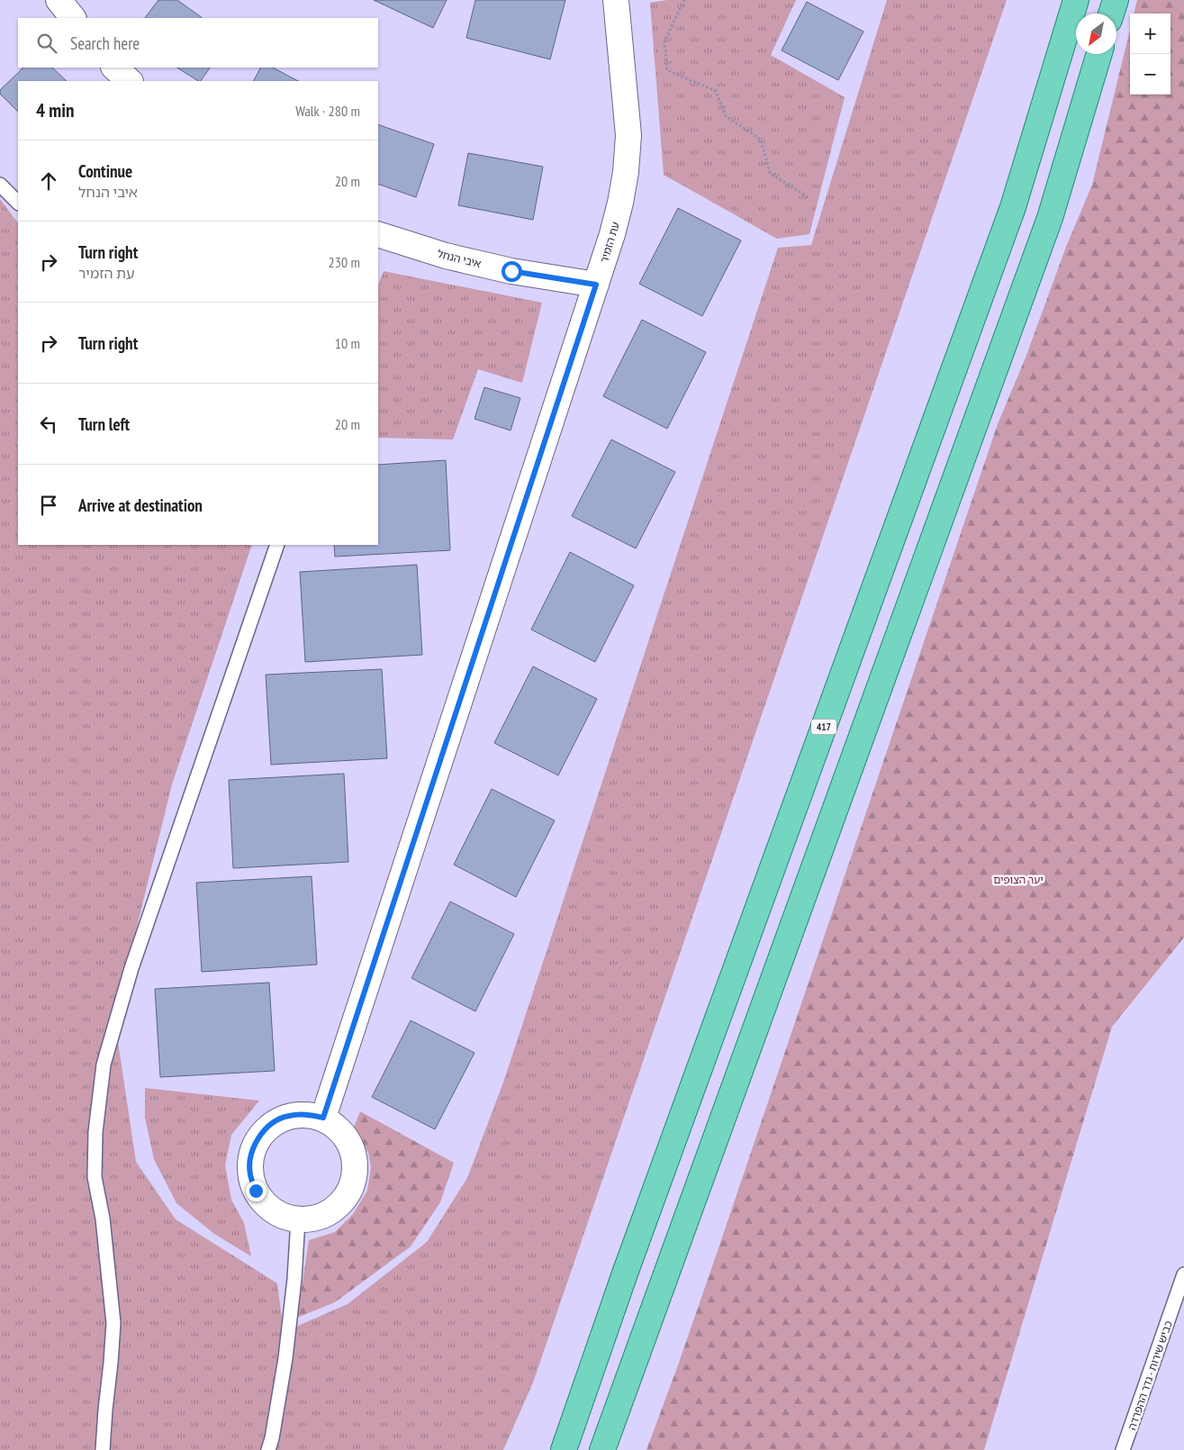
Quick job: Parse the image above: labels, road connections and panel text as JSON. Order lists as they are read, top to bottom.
{
  "streets": {
    "main road": ["417"],
    "street": ["עת הזמיר", "איבי הנחל"],
    "lane": ["כביש שירות - גדר ההפרדה"]
  },
  "crossings": [
    ["עת הזמיר", "איבי הנחל"]
  ],
  "parks": ["יער הצופים"],
  "north": "bottom left",
  "page": {
    "map_buttons": ["+", "−"],
    "search": "Search here",
    "heading": ["4 min", "Walk · 280 m"],
    "list": [
      ["Continue", "איבי הנחל", "20 m"],
      ["Turn right", "עת הזמיר", "230 m"],
      ["Turn right", "10 m"],
      ["Turn left", "20 m"],
      "Arrive at destination"
    ]
  }
}
